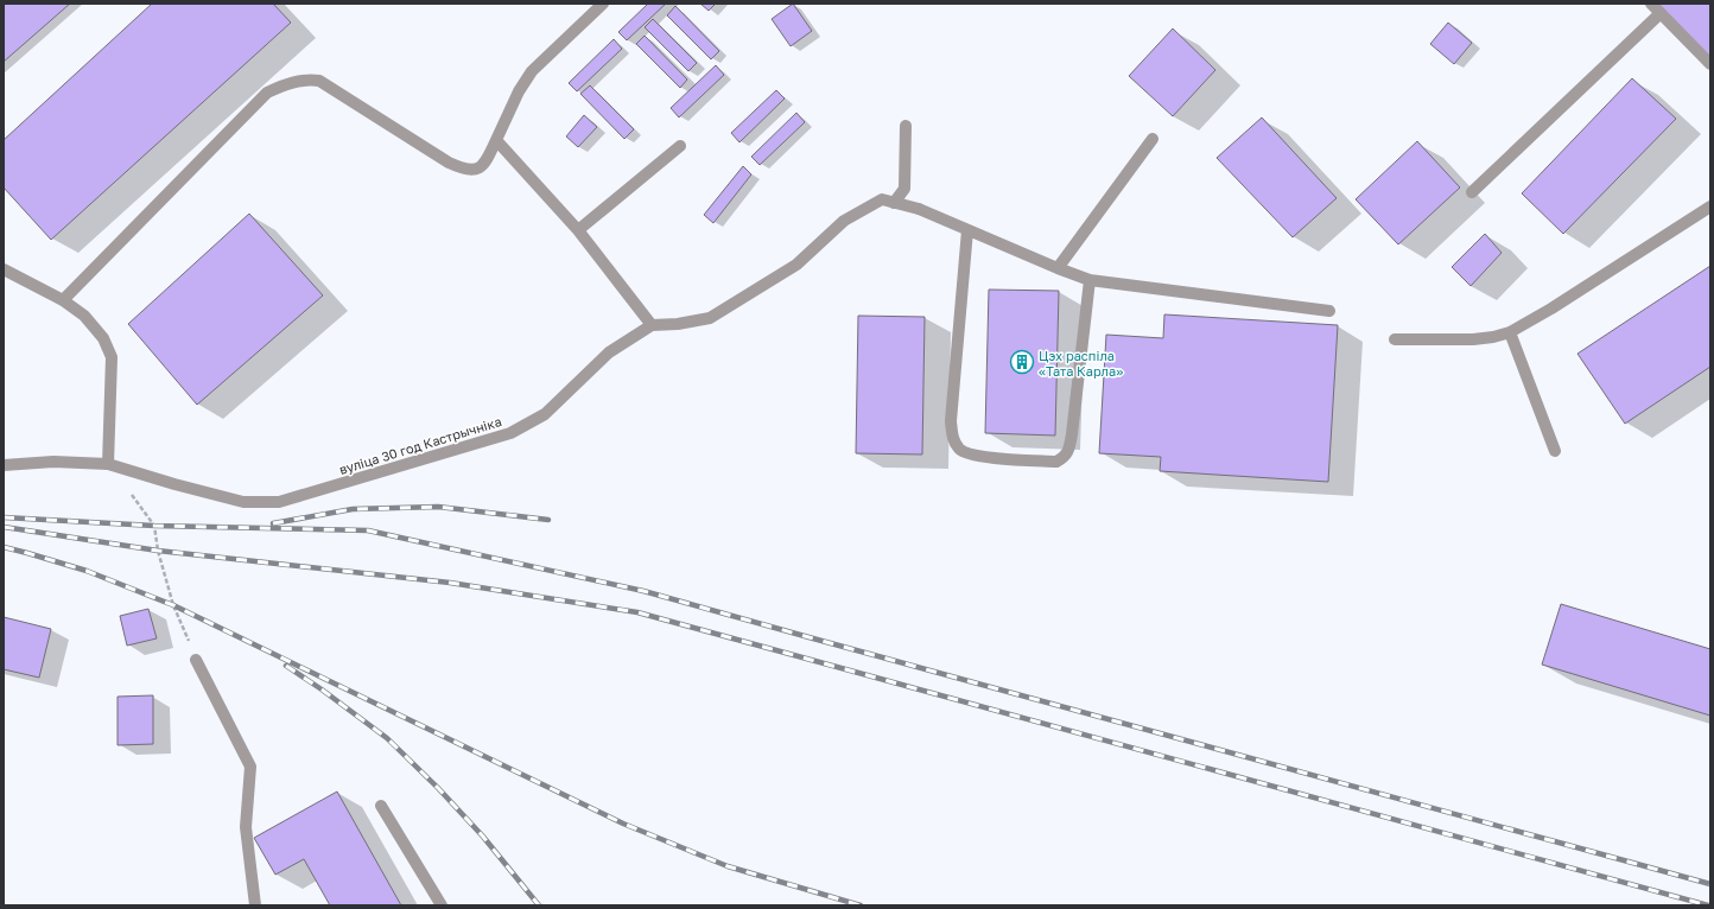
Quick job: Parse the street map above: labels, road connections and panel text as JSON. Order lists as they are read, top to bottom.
{
  "streets": {
    "street": ["вуліца 30 год Кастрычніка"]
  },
  "places": {
    "building": ["Цэх распіла «Тата Карла»"]
  }
}
